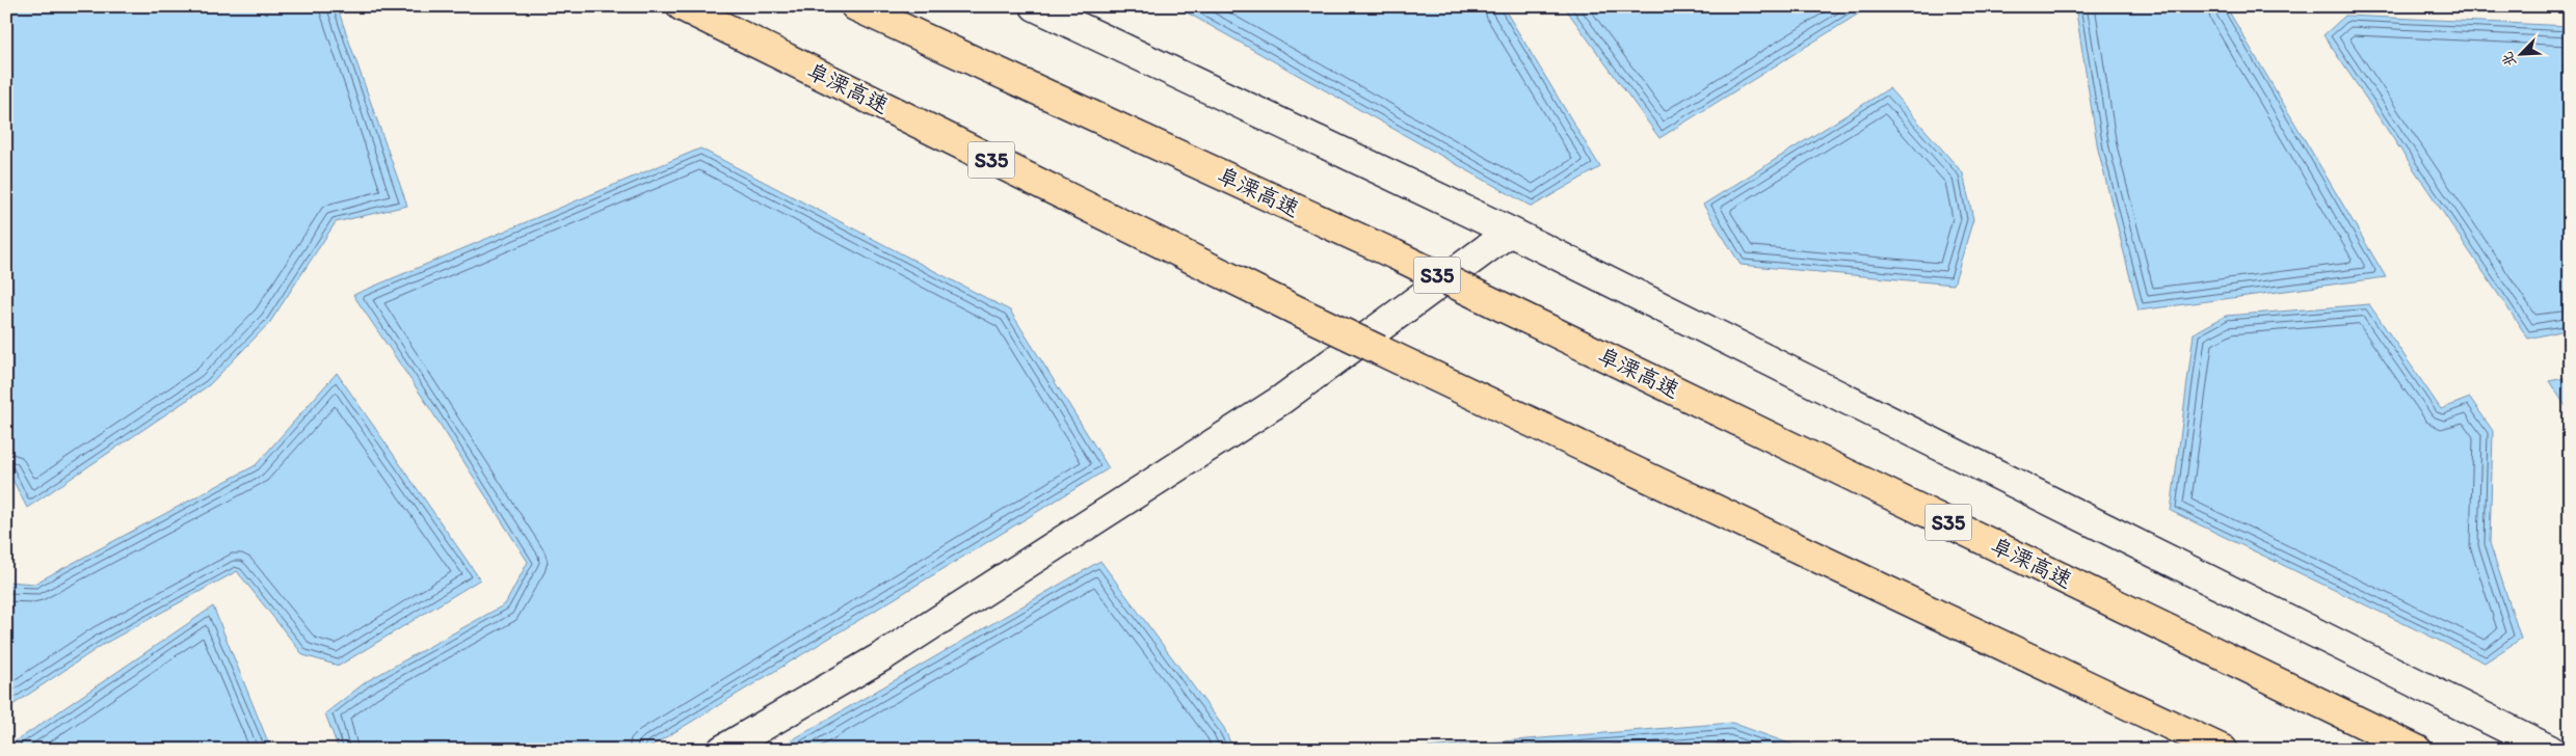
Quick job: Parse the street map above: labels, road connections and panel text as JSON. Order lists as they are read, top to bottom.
{
  "streets": {
    "highway": ["阜溧高速", "S35"]
  },
  "north": "bottom left"
}
